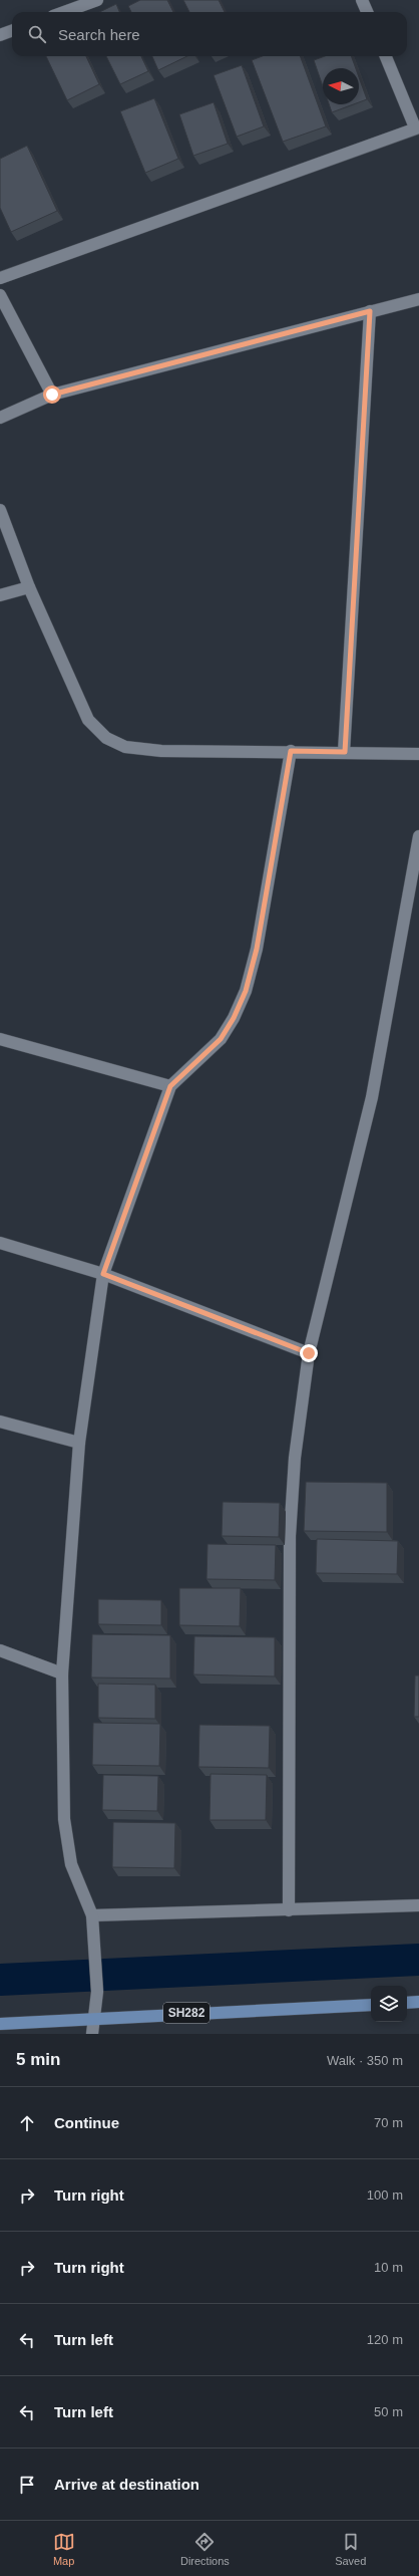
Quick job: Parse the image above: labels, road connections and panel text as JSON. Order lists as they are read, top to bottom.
{
  "streets": {
    "main road": ["SH282"]
  },
  "north": "left",
  "page": {
    "search": "Search here",
    "heading": ["5 min", "Walk · 350 m"],
    "list": [
      ["Continue", "70 m"],
      ["Turn right", "100 m"],
      ["Turn right", "10 m"],
      ["Turn left", "120 m"],
      ["Turn left", "50 m"],
      "Arrive at destination"
    ],
    "nav": ["Map", "Directions", "Saved"]
  }
}
